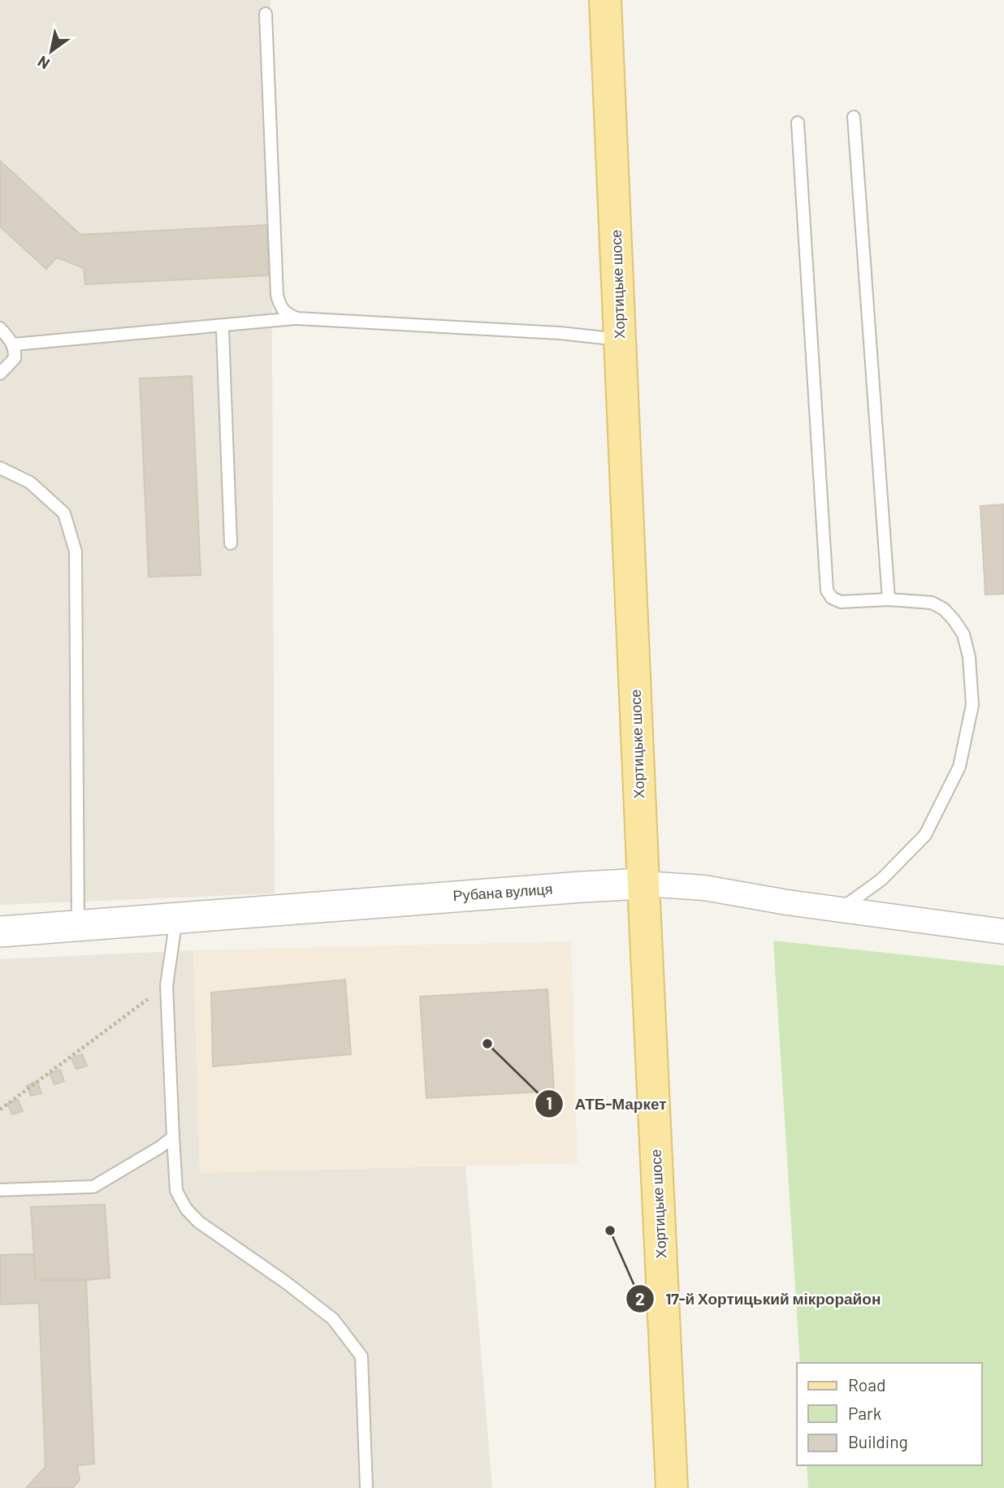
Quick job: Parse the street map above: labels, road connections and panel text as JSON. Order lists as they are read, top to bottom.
{
  "streets": {
    "main road": ["Хортицьке шосе"],
    "street": ["Рубана вулиця"]
  },
  "crossings": [
    ["Хортицьке шосе", "Рубана вулиця"]
  ],
  "places": ["АТБ-Маркет", "17-й Хортицький мікрорайон"],
  "legend": ["Road", "Park", "Building"],
  "north": "bottom left"
}
